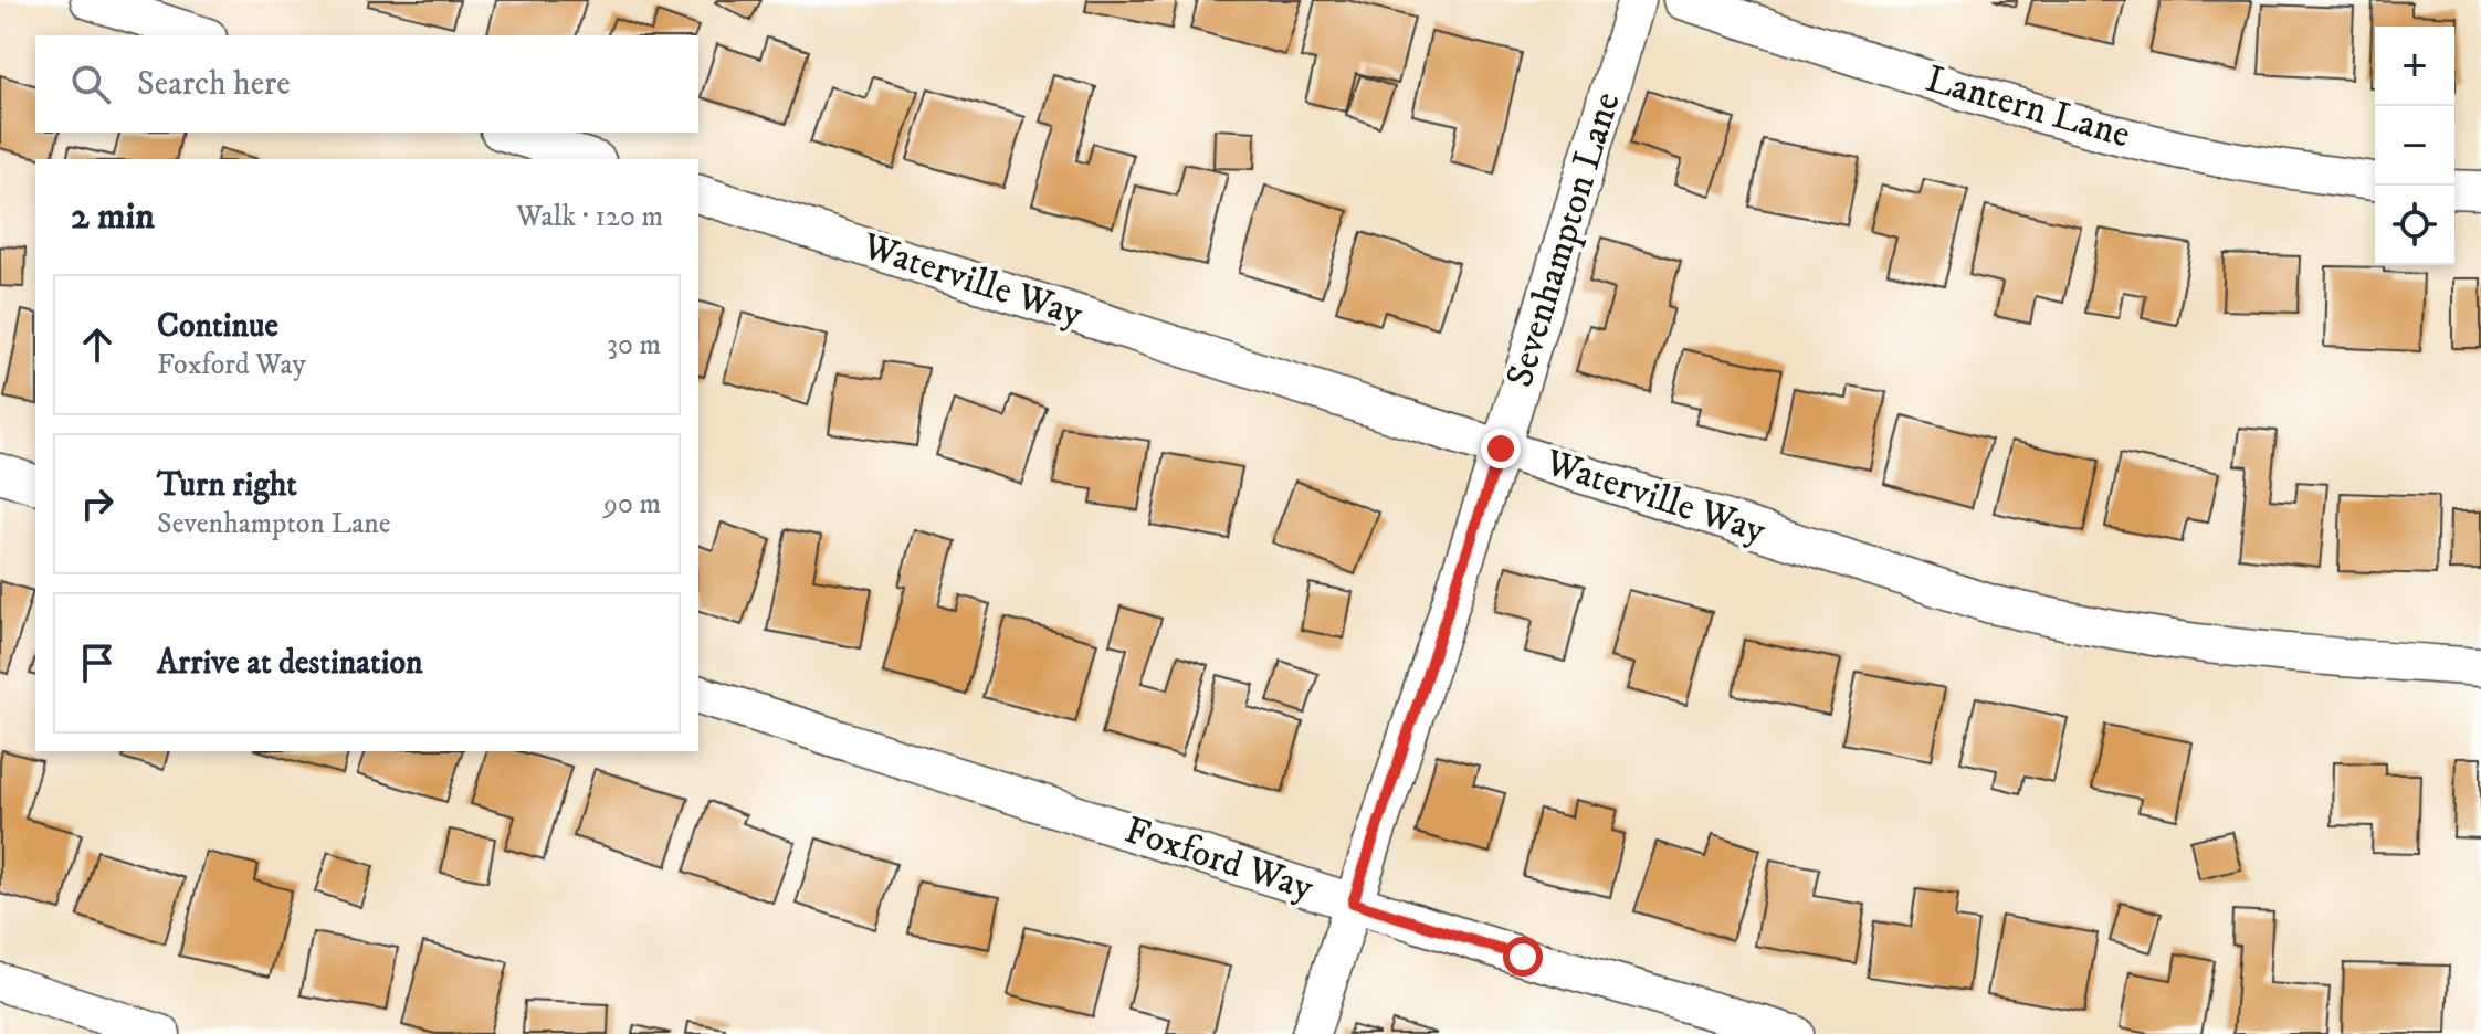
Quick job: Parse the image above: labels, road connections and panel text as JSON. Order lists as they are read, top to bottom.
{
  "streets": {
    "street": [
      "Lantern Lane",
      "Sevenhampton Lane",
      "Waterville Way",
      "Foxford Way"
    ]
  },
  "crossings": [
    ["Sevenhampton Lane", "Waterville Way"],
    ["Sevenhampton Lane", "Foxford Way"]
  ],
  "page": {
    "map_buttons": ["+", "−"],
    "search": "Search here",
    "heading": ["2 min", "Walk · 120 m"],
    "list": [
      ["Continue", "Foxford Way", "30 m"],
      ["Turn right", "Sevenhampton Lane", "90 m"],
      "Arrive at destination"
    ]
  }
}
